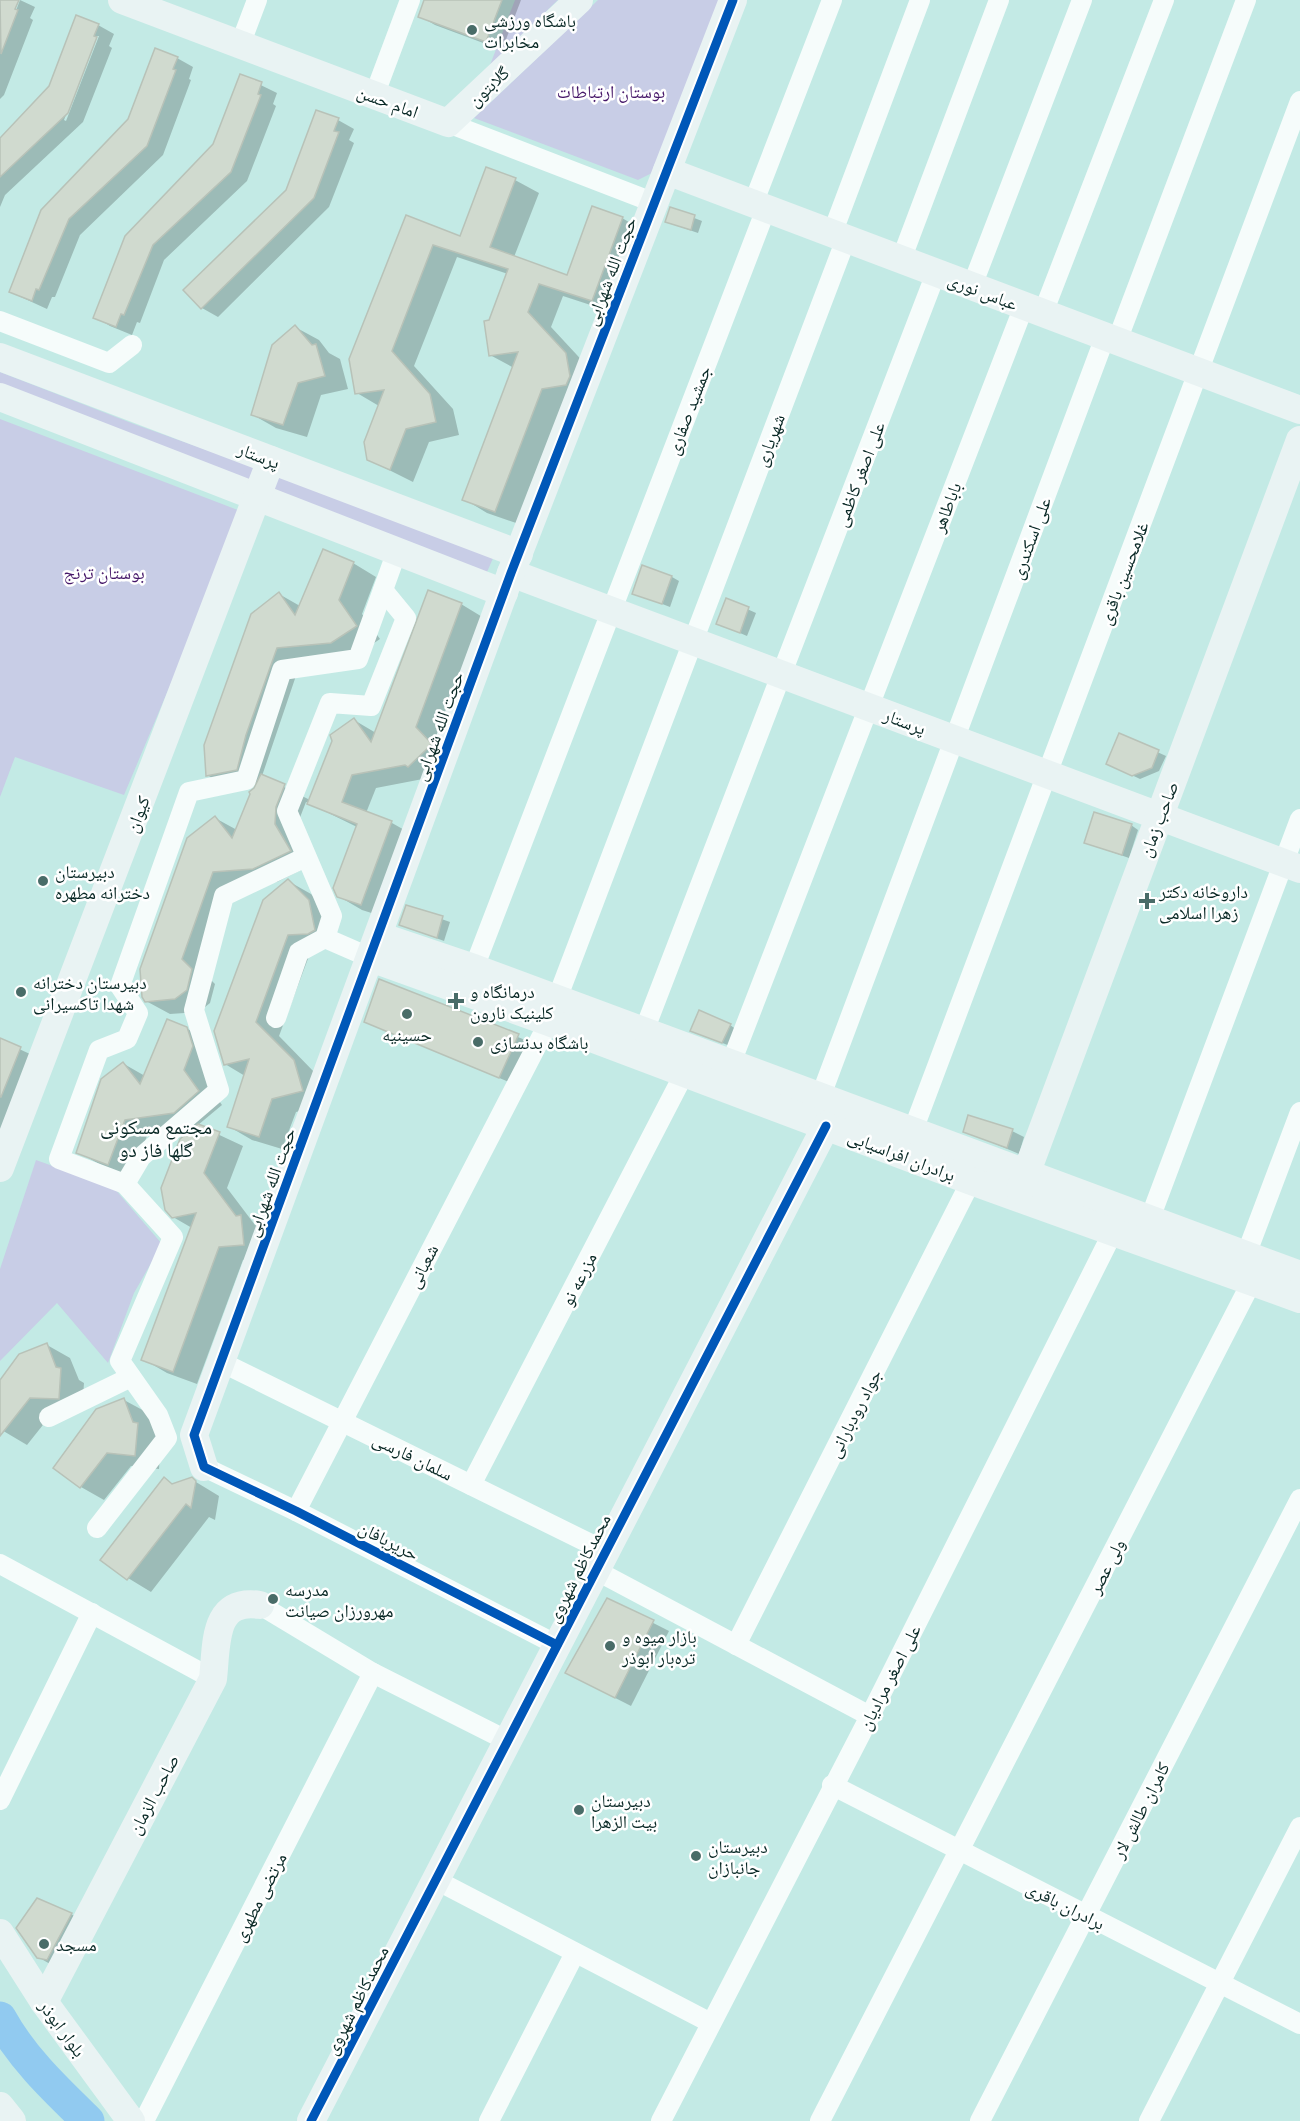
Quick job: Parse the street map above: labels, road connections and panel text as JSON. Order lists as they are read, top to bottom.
{
  "streets": {
    "street": [
      "گلابتون",
      "امام حسن",
      "حجت الله شهرابی",
      "عباس نوری",
      "جمشید صفاری",
      "شهریاری",
      "پرستار",
      "علی اصغر کاظمی",
      "باباطاهر",
      "علی اسکندری",
      "غلامحسین باقری",
      "کیوان",
      "صاحب زمان",
      "برادران افراسیابی",
      "شعبانی",
      "مزرعه نو",
      "جواد رودبارانی",
      "سلمان فارسی",
      "حریربافان",
      "ولی عصر",
      "محمدکاظم شهروی",
      "علی اصغر مرادیان",
      "صاحب الزمان",
      "کامران طالش لار",
      "مرتضی مطهری",
      "برادران باقری",
      "بلوار ابوذر"
    ]
  },
  "crossings": [
    ["گلابتون", "امام حسن"],
    ["امام حسن", "حجت الله شهرابی"],
    ["حجت الله شهرابی", "عباس نوری"],
    ["حجت الله شهرابی", "پرستار"],
    ["حجت الله شهرابی", "برادران افراسیابی"],
    ["حجت الله شهرابی", "سلمان فارسی"],
    ["حجت الله شهرابی", "حریربافان"],
    ["عباس نوری", "جمشید صفاری"],
    ["عباس نوری", "شهریاری"],
    ["عباس نوری", "علی اصغر کاظمی"],
    ["عباس نوری", "باباطاهر"],
    ["عباس نوری", "علی اسکندری"],
    ["عباس نوری", "غلامحسین باقری"],
    ["جمشید صفاری", "پرستار"],
    ["جمشید صفاری", "برادران افراسیابی"],
    ["شهریاری", "پرستار"],
    ["شهریاری", "برادران افراسیابی"],
    ["شهریاری", "شعبانی"],
    ["پرستار", "علی اصغر کاظمی"],
    ["پرستار", "باباطاهر"],
    ["پرستار", "علی اسکندری"],
    ["پرستار", "غلامحسین باقری"],
    ["پرستار", "کیوان"],
    ["پرستار", "صاحب زمان"],
    ["علی اصغر کاظمی", "برادران افراسیابی"],
    ["باباطاهر", "برادران افراسیابی"],
    ["علی اسکندری", "برادران افراسیابی"],
    ["غلامحسین باقری", "برادران افراسیابی"],
    ["صاحب زمان", "برادران افراسیابی"],
    ["برادران افراسیابی", "شعبانی"],
    ["برادران افراسیابی", "مزرعه نو"],
    ["برادران افراسیابی", "جواد رودبارانی"],
    ["برادران افراسیابی", "ولی عصر"],
    ["برادران افراسیابی", "محمدکاظم شهروی"],
    ["برادران افراسیابی", "علی اصغر مرادیان"],
    ["شعبانی", "سلمان فارسی"],
    ["شعبانی", "حریربافان"],
    ["مزرعه نو", "سلمان فارسی"],
    ["جواد رودبارانی", "سلمان فارسی"],
    ["سلمان فارسی", "محمدکاظم شهروی"],
    ["سلمان فارسی", "علی اصغر مرادیان"],
    ["حریربافان", "محمدکاظم شهروی"],
    ["ولی عصر", "برادران باقری"],
    ["علی اصغر مرادیان", "برادران باقری"],
    ["صاحب الزمان", "بلوار ابوذر"],
    ["کامران طالش لار", "برادران باقری"]
  ],
  "districts": ["مجتمع مسکونی گلها فاز دو"],
  "parks": ["بوستان ارتباطات", "بوستان ترنج"],
  "places": {
    "other": [
      "باشگاه ورزشی مخابرات",
      "دبیرستان دخترانه مطهره",
      "دبیرستان دخترانه شهدا تاکسیرانی",
      "حسینیه",
      "باشگاه بدنسازی",
      "مدرسه مهرورزان صیانت",
      "بازار میوه و تره‌بار ابوذر",
      "دبیرستان بیت الزهرا",
      "دبیرستان جانبازان",
      "مسجد"
    ],
    "health": ["داروخانه دکتر زهرا اسلامی", "درمانگاه و کلینیک نارون"]
  }
}
